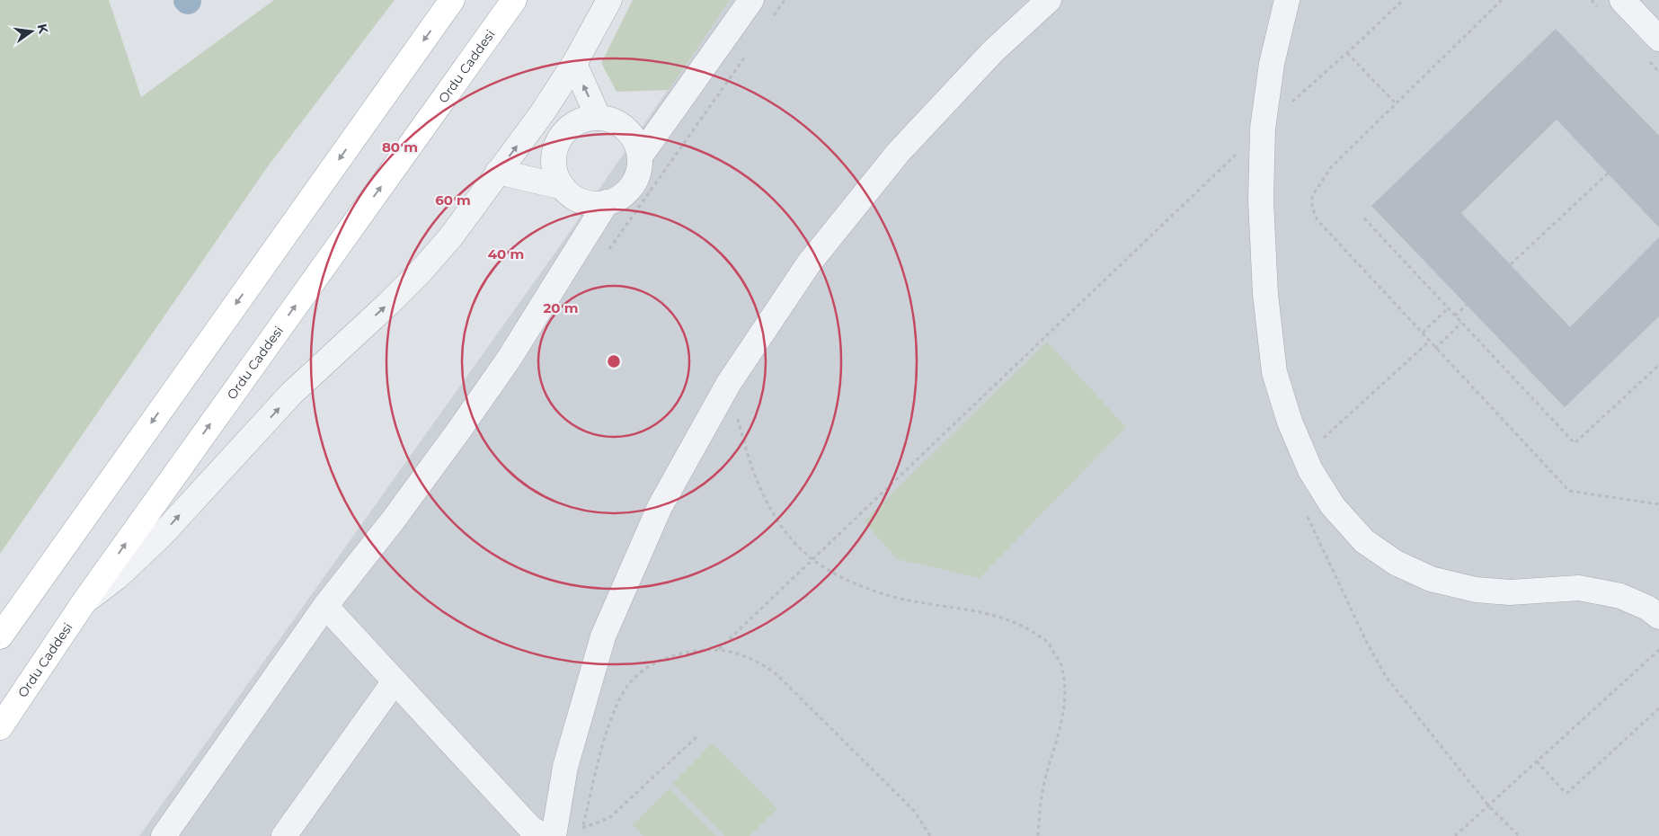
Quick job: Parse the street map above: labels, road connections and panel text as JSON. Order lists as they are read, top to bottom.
{
  "streets": {
    "main road": ["Ordu Caddesi"]
  },
  "north": "right",
  "rings": [
    "80 m",
    "60 m",
    "40 m",
    "20 m"
  ]
}
